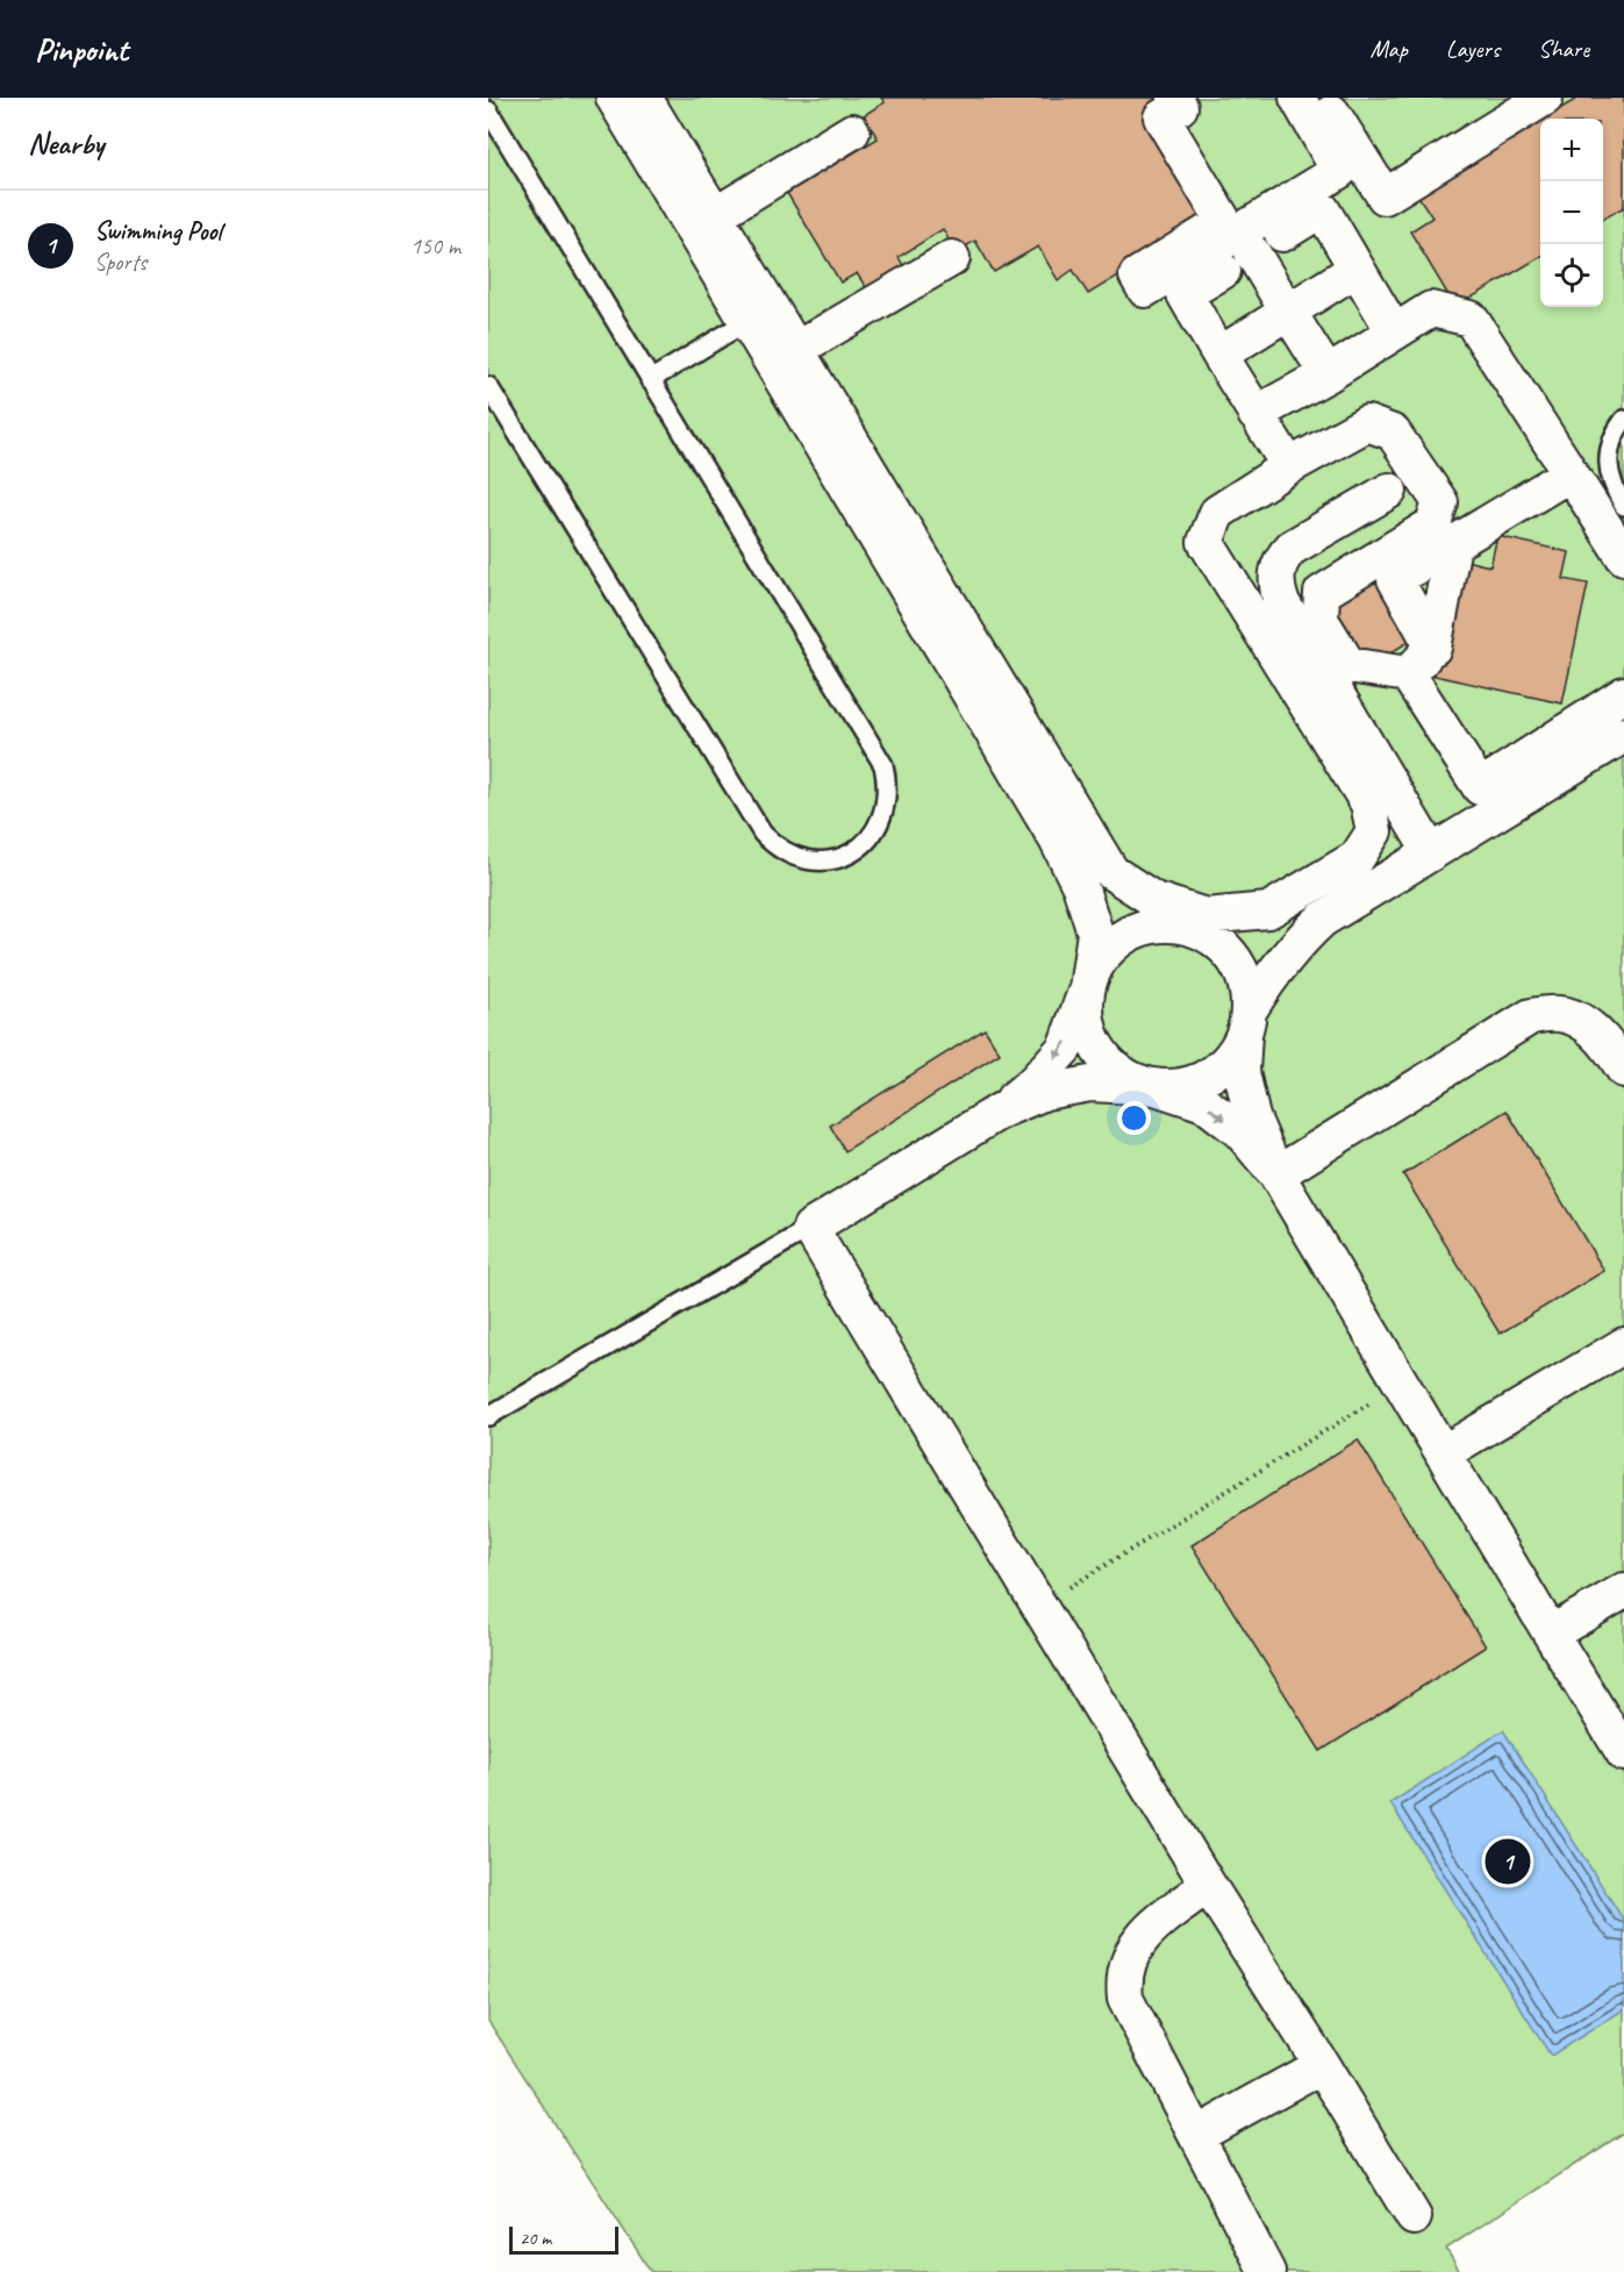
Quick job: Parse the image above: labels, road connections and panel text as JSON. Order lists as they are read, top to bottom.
{
  "scale_bar": "20 m",
  "page": {
    "header": "Pinpoint",
    "nav": ["Map", "Layers", "Share"],
    "heading": "Nearby",
    "map_buttons": ["+", "−"],
    "list": [
      {
        "mark": "1",
        "name": "Swimming Pool",
        "note": "Sports",
        "value": "150 m"
      }
    ],
    "pins": "1",
    "scale": "20 m"
  }
}
